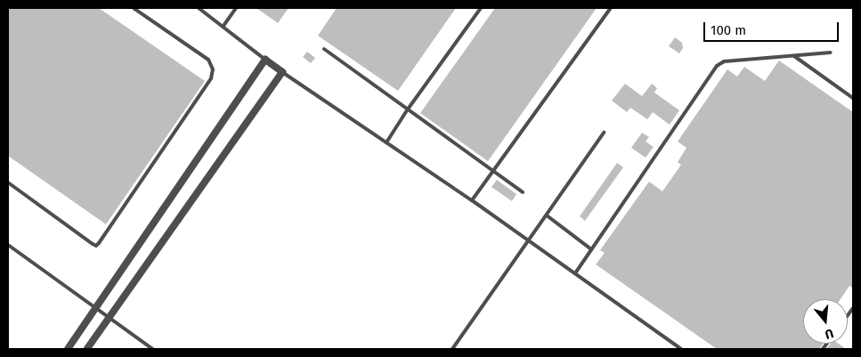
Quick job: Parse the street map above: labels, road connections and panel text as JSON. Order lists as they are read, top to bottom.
{
  "scale_bar": "100 m",
  "north": "bottom"
}
